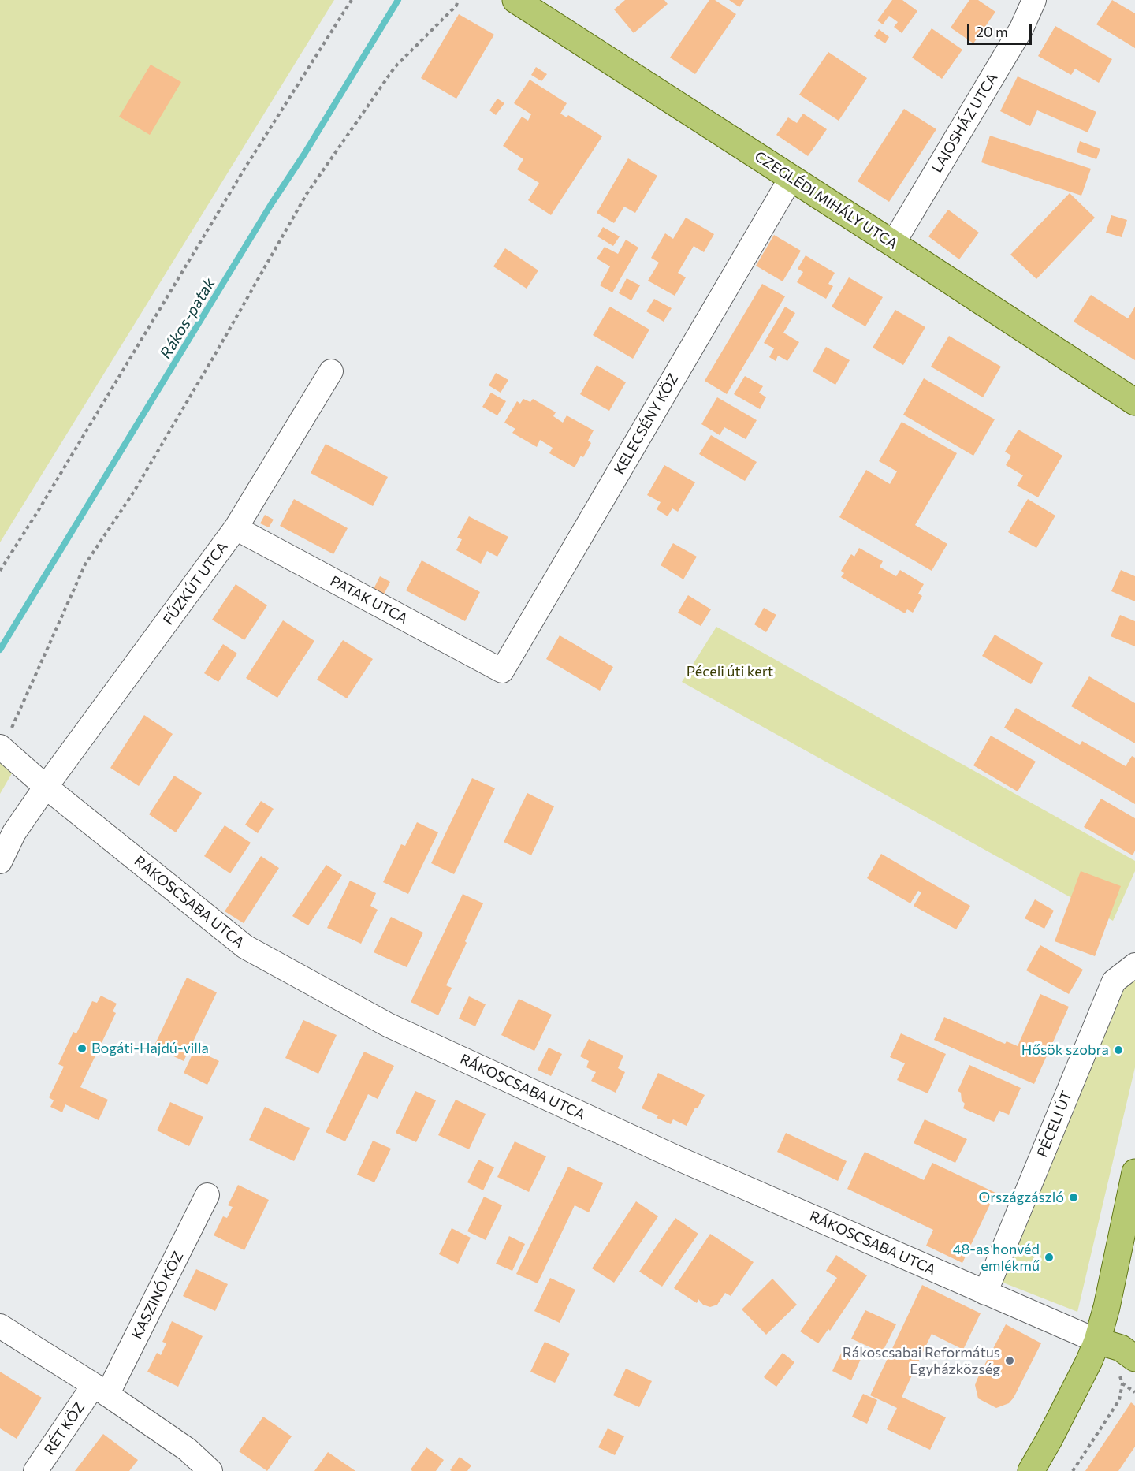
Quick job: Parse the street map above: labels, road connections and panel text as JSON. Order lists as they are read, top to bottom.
{
  "streets": {
    "main road": ["CZEGLÉDI MIHÁLY UTCA"],
    "street": [
      "LAJOSHÁZ UTCA",
      "KELECSÉNY KÖZ",
      "FŰZKÚT UTCA",
      "PATAK UTCA",
      "RÁKOSCSABA UTCA",
      "PÉCELI ÚT",
      "KASZINÓ KÖZ",
      "RÉT KÖZ"
    ]
  },
  "crossings": [
    ["LAJOSHÁZ UTCA", "CZEGLÉDI MIHÁLY UTCA"],
    ["CZEGLÉDI MIHÁLY UTCA", "KELECSÉNY KÖZ"],
    ["KELECSÉNY KÖZ", "PATAK UTCA"],
    ["FŰZKÚT UTCA", "PATAK UTCA"],
    ["FŰZKÚT UTCA", "RÁKOSCSABA UTCA"],
    ["RÁKOSCSABA UTCA", "PÉCELI ÚT"],
    ["KASZINÓ KÖZ", "RÉT KÖZ"]
  ],
  "water": ["Rákos-patak"],
  "parks": ["Péceli úti kert"],
  "places": [
    "Bogáti-Hajdú-villa",
    "Hősök szobra",
    "Országzászló",
    "48-as honvéd emlékmű",
    "Rákoscsabai Református Egyházközség"
  ],
  "scale_bar": "20 m"
}
